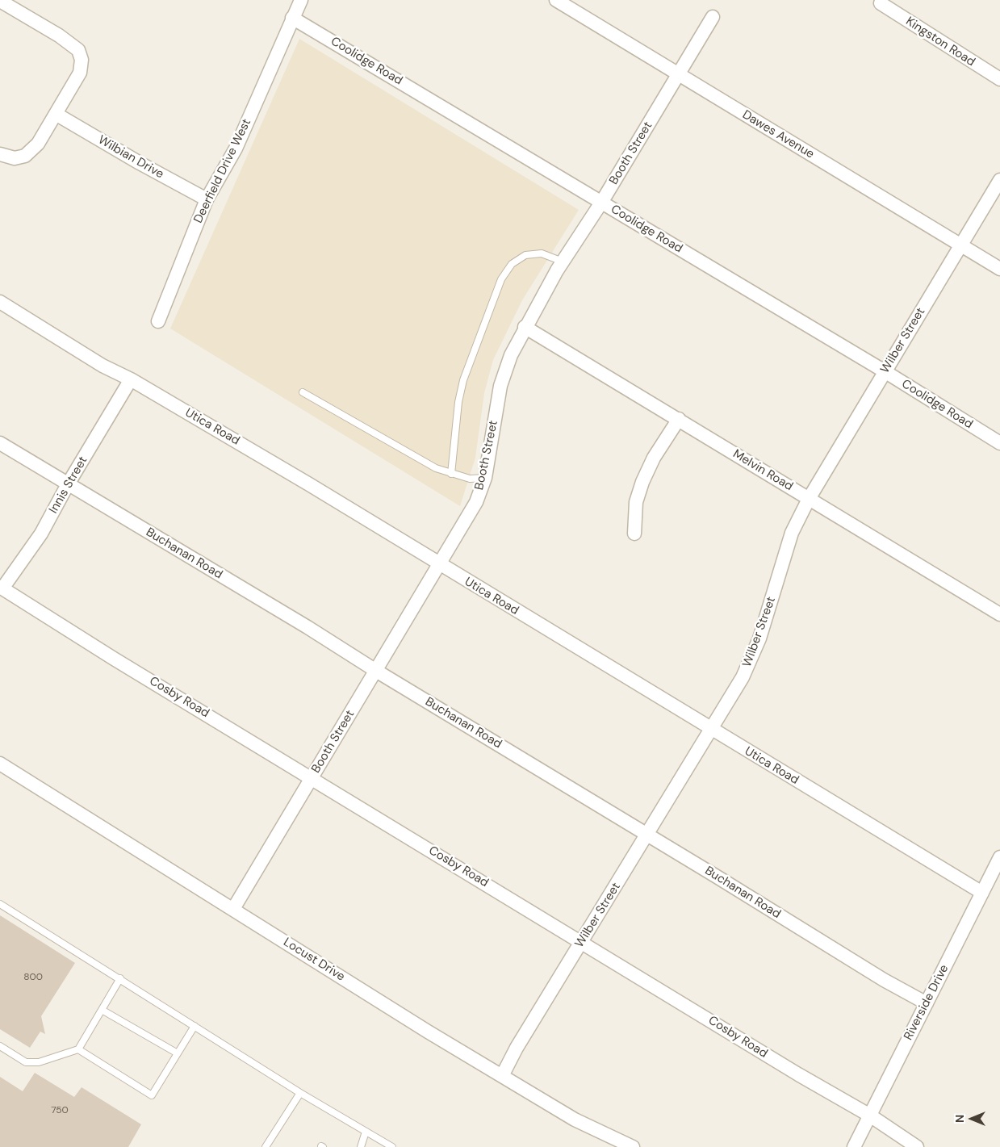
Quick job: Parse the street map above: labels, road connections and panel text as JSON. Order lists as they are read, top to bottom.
{
  "streets": {
    "street": [
      "Kingston Road",
      "Coolidge Road",
      "Dawes Avenue",
      "Booth Street",
      "Wilbian Drive",
      "Deerfield Drive West",
      "Wilber Street",
      "Utica Road",
      "Melvin Road",
      "Innis Street",
      "Buchanan Road",
      "Cosby Road",
      "Locust Drive",
      "Riverside Drive"
    ]
  },
  "crossings": [
    ["Coolidge Road", "Booth Street"],
    ["Coolidge Road", "Deerfield Drive West"],
    ["Coolidge Road", "Wilber Street"],
    ["Dawes Avenue", "Booth Street"],
    ["Dawes Avenue", "Wilber Street"],
    ["Booth Street", "Utica Road"],
    ["Booth Street", "Melvin Road"],
    ["Booth Street", "Buchanan Road"],
    ["Booth Street", "Cosby Road"],
    ["Booth Street", "Locust Drive"],
    ["Wilbian Drive", "Deerfield Drive West"],
    ["Wilber Street", "Utica Road"],
    ["Wilber Street", "Melvin Road"],
    ["Wilber Street", "Buchanan Road"],
    ["Wilber Street", "Cosby Road"],
    ["Wilber Street", "Locust Drive"],
    ["Utica Road", "Innis Street"],
    ["Utica Road", "Riverside Drive"],
    ["Innis Street", "Buchanan Road"],
    ["Innis Street", "Cosby Road"],
    ["Buchanan Road", "Riverside Drive"],
    ["Cosby Road", "Riverside Drive"]
  ],
  "house_numbers": ["800", "750"],
  "north": "left"
}
